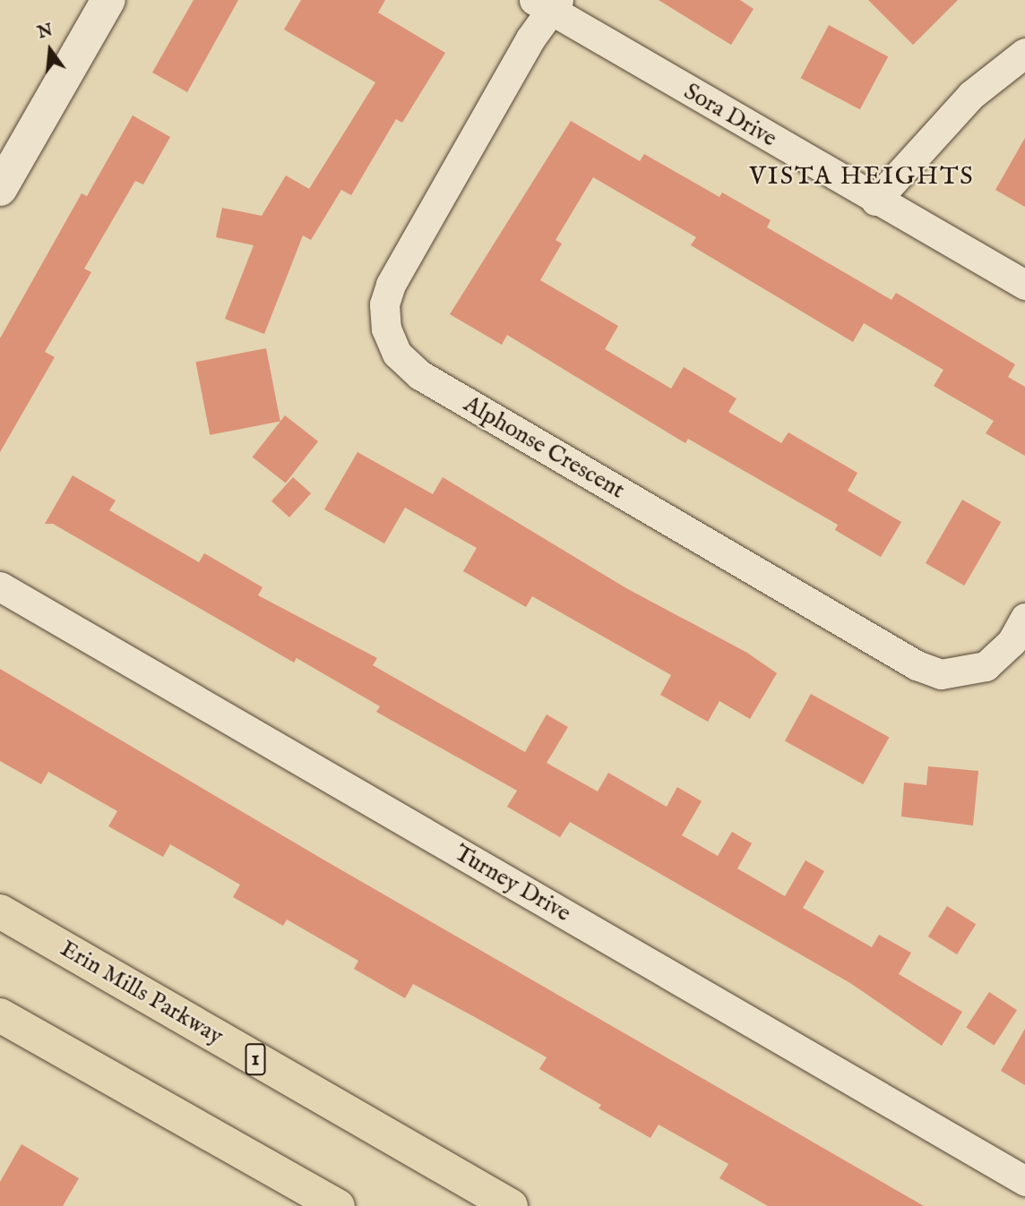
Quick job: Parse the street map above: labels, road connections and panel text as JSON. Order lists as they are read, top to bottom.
{
  "streets": {
    "main road": ["Erin Mills Parkway", "1"],
    "street": ["Sora Drive", "Alphonse Crescent", "Turney Drive"]
  },
  "crossings": [
    ["Sora Drive", "Alphonse Crescent"]
  ],
  "districts": ["VISTA HEIGHTS"],
  "north": "top"
}
